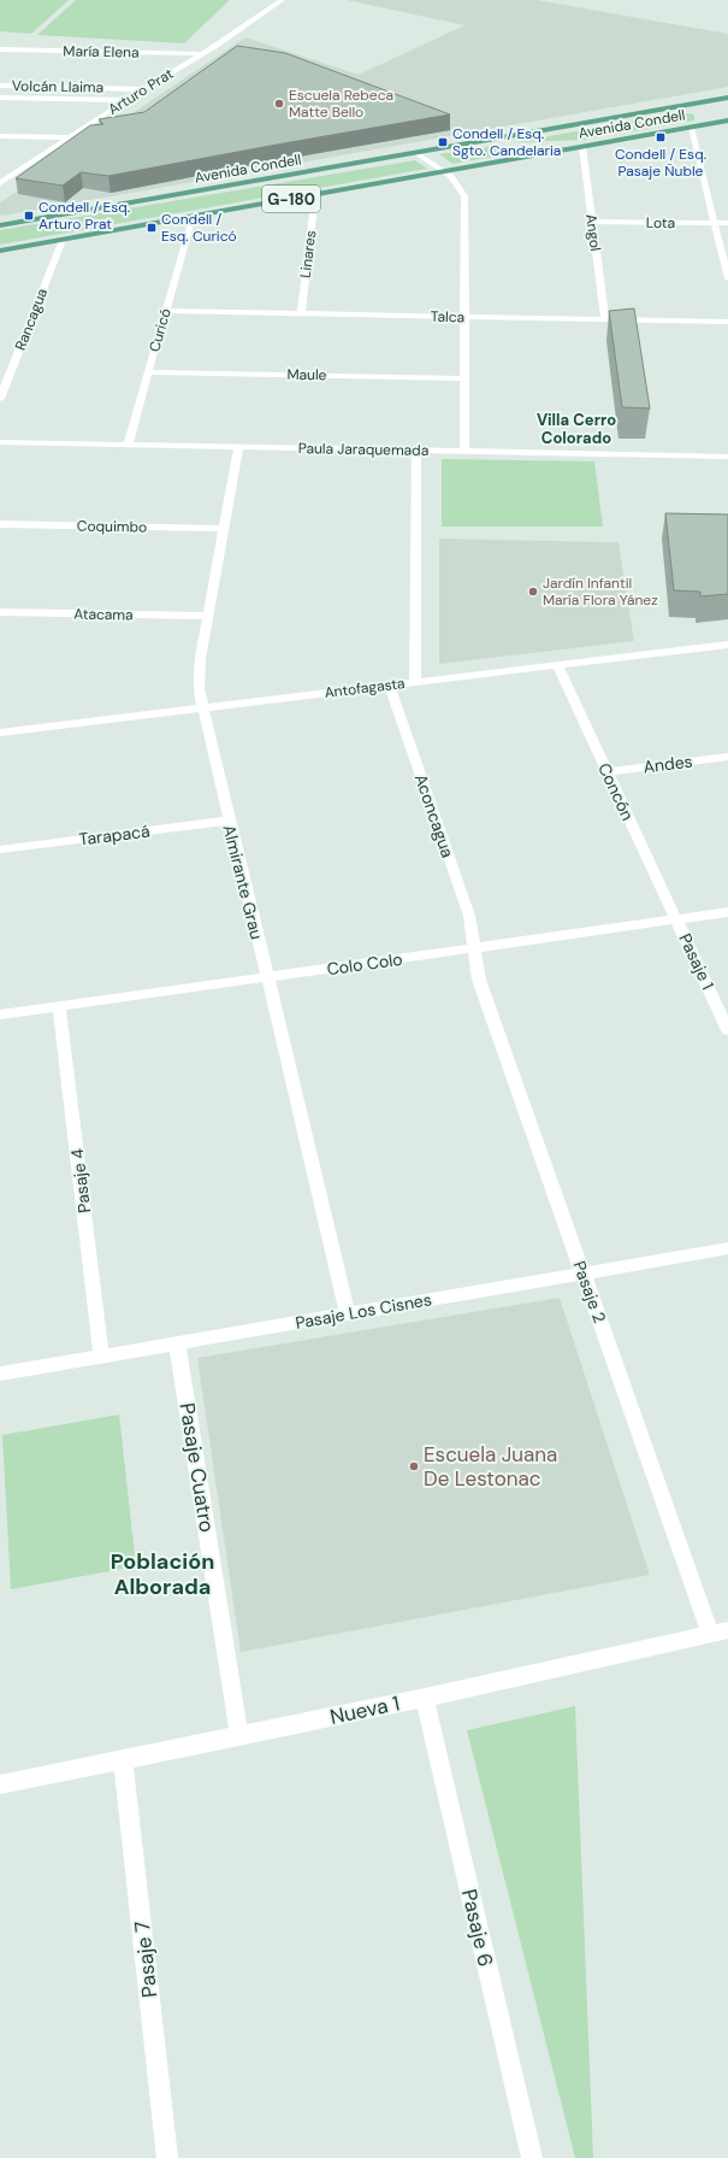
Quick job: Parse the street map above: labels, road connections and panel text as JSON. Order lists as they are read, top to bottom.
{
  "streets": {
    "main road": ["Avenida Condell", "G-180"],
    "street": [
      "María Elena",
      "Volcán Llaima",
      "Arturo Prat",
      "Lota",
      "Angol",
      "Linares",
      "Talca",
      "Rancagua",
      "Curicó",
      "Maule",
      "Paula Jaraquemada",
      "Coquimbo",
      "Atacama",
      "Antofagasta",
      "Andes",
      "Concón",
      "Aconcagua",
      "Tarapacá",
      "Almirante Grau",
      "Pasaje 1",
      "Colo Colo",
      "Pasaje 4",
      "Pasaje 2",
      "Pasaje Los Cisnes",
      "Pasaje Cuatro",
      "Nueva 1",
      "Pasaje 6",
      "Pasaje 7"
    ]
  },
  "crossings": [
    ["María Elena", "Arturo Prat"],
    ["Volcán Llaima", "Arturo Prat"],
    ["Avenida Condell", "Angol"],
    ["Avenida Condell", "Linares"],
    ["Avenida Condell", "Rancagua"],
    ["Avenida Condell", "Curicó"],
    ["Lota", "Angol"],
    ["Angol", "Talca"],
    ["Linares", "Talca"],
    ["Talca", "Curicó"],
    ["Curicó", "Maule"],
    ["Curicó", "Paula Jaraquemada"],
    ["Paula Jaraquemada", "Almirante Grau"],
    ["Coquimbo", "Almirante Grau"],
    ["Atacama", "Almirante Grau"],
    ["Antofagasta", "Concón"],
    ["Antofagasta", "Aconcagua"],
    ["Antofagasta", "Almirante Grau"],
    ["Andes", "Concón"],
    ["Concón", "Pasaje 1"],
    ["Concón", "Colo Colo"],
    ["Aconcagua", "Colo Colo"],
    ["Aconcagua", "Pasaje 2"],
    ["Tarapacá", "Almirante Grau"],
    ["Almirante Grau", "Colo Colo"],
    ["Almirante Grau", "Pasaje Los Cisnes"],
    ["Pasaje 1", "Colo Colo"],
    ["Colo Colo", "Pasaje 4"],
    ["Colo Colo", "Pasaje 2"],
    ["Pasaje 4", "Pasaje Los Cisnes"],
    ["Pasaje 2", "Pasaje Los Cisnes"],
    ["Pasaje 2", "Nueva 1"],
    ["Pasaje Los Cisnes", "Pasaje Cuatro"],
    ["Pasaje Cuatro", "Nueva 1"],
    ["Nueva 1", "Pasaje 6"],
    ["Nueva 1", "Pasaje 7"]
  ],
  "districts": ["Villa Cerro Colorado", "Población Alborada"],
  "places": {
    "other": ["Escuela Rebeca Matte Bello", "Jardín Infantil María Flora Yánez", "Escuela Juana De Lestonac"],
    "transit": [
      "Condell / Esq. Pasaje Ñuble",
      "Condell / Esq. Sgto. Candelaria",
      "Condell / Esq. Arturo Prat",
      "Condell / Esq. Curicó"
    ]
  }
}
